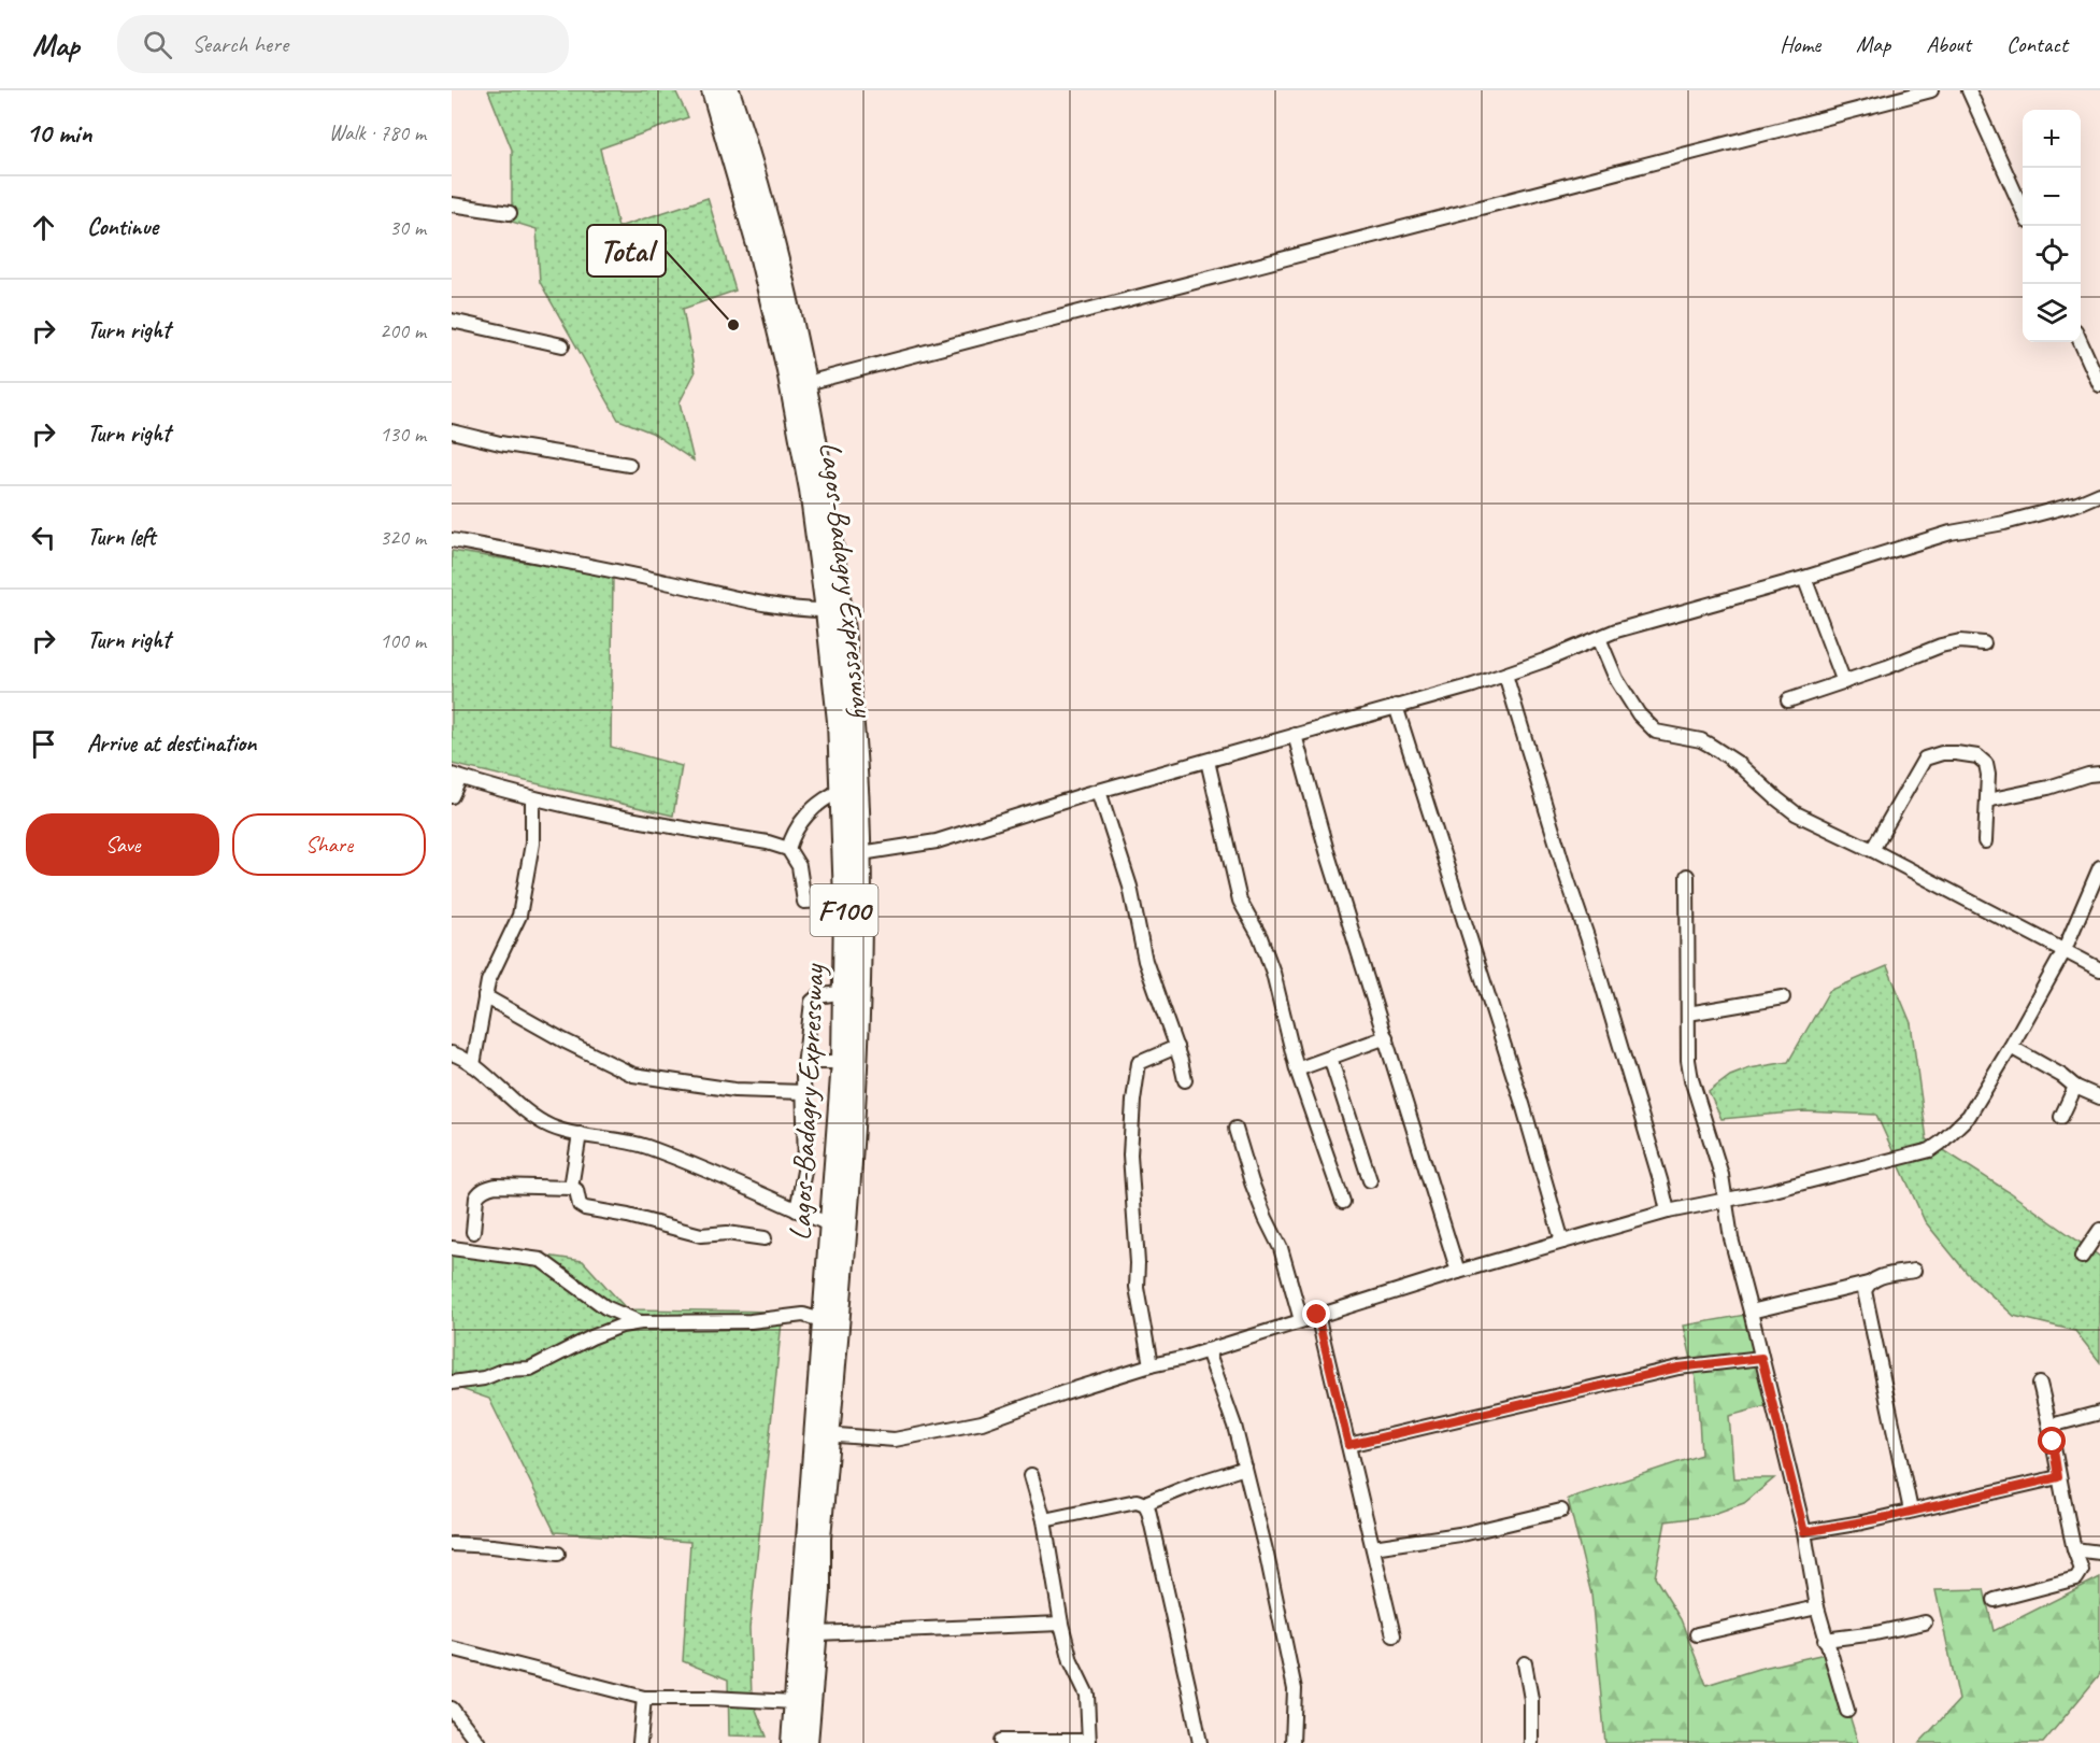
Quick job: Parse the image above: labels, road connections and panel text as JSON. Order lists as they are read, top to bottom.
{
  "streets": {
    "highway": ["Lagos-Badagry Expressway", "F100"]
  },
  "places": ["Total"],
  "page": {
    "header": "Map",
    "search": "Search here",
    "nav": [
      "Home",
      "Map",
      "About",
      "Contact"
    ],
    "heading": ["10 min", "Walk · 780 m"],
    "map_buttons": ["+", "−"],
    "list": [
      ["Continue", "30 m"],
      ["Turn right", "200 m"],
      ["Turn right", "130 m"],
      ["Turn left", "320 m"],
      ["Turn right", "100 m"],
      "Arrive at destination"
    ],
    "buttons": ["Save", "Share"]
  }
}
